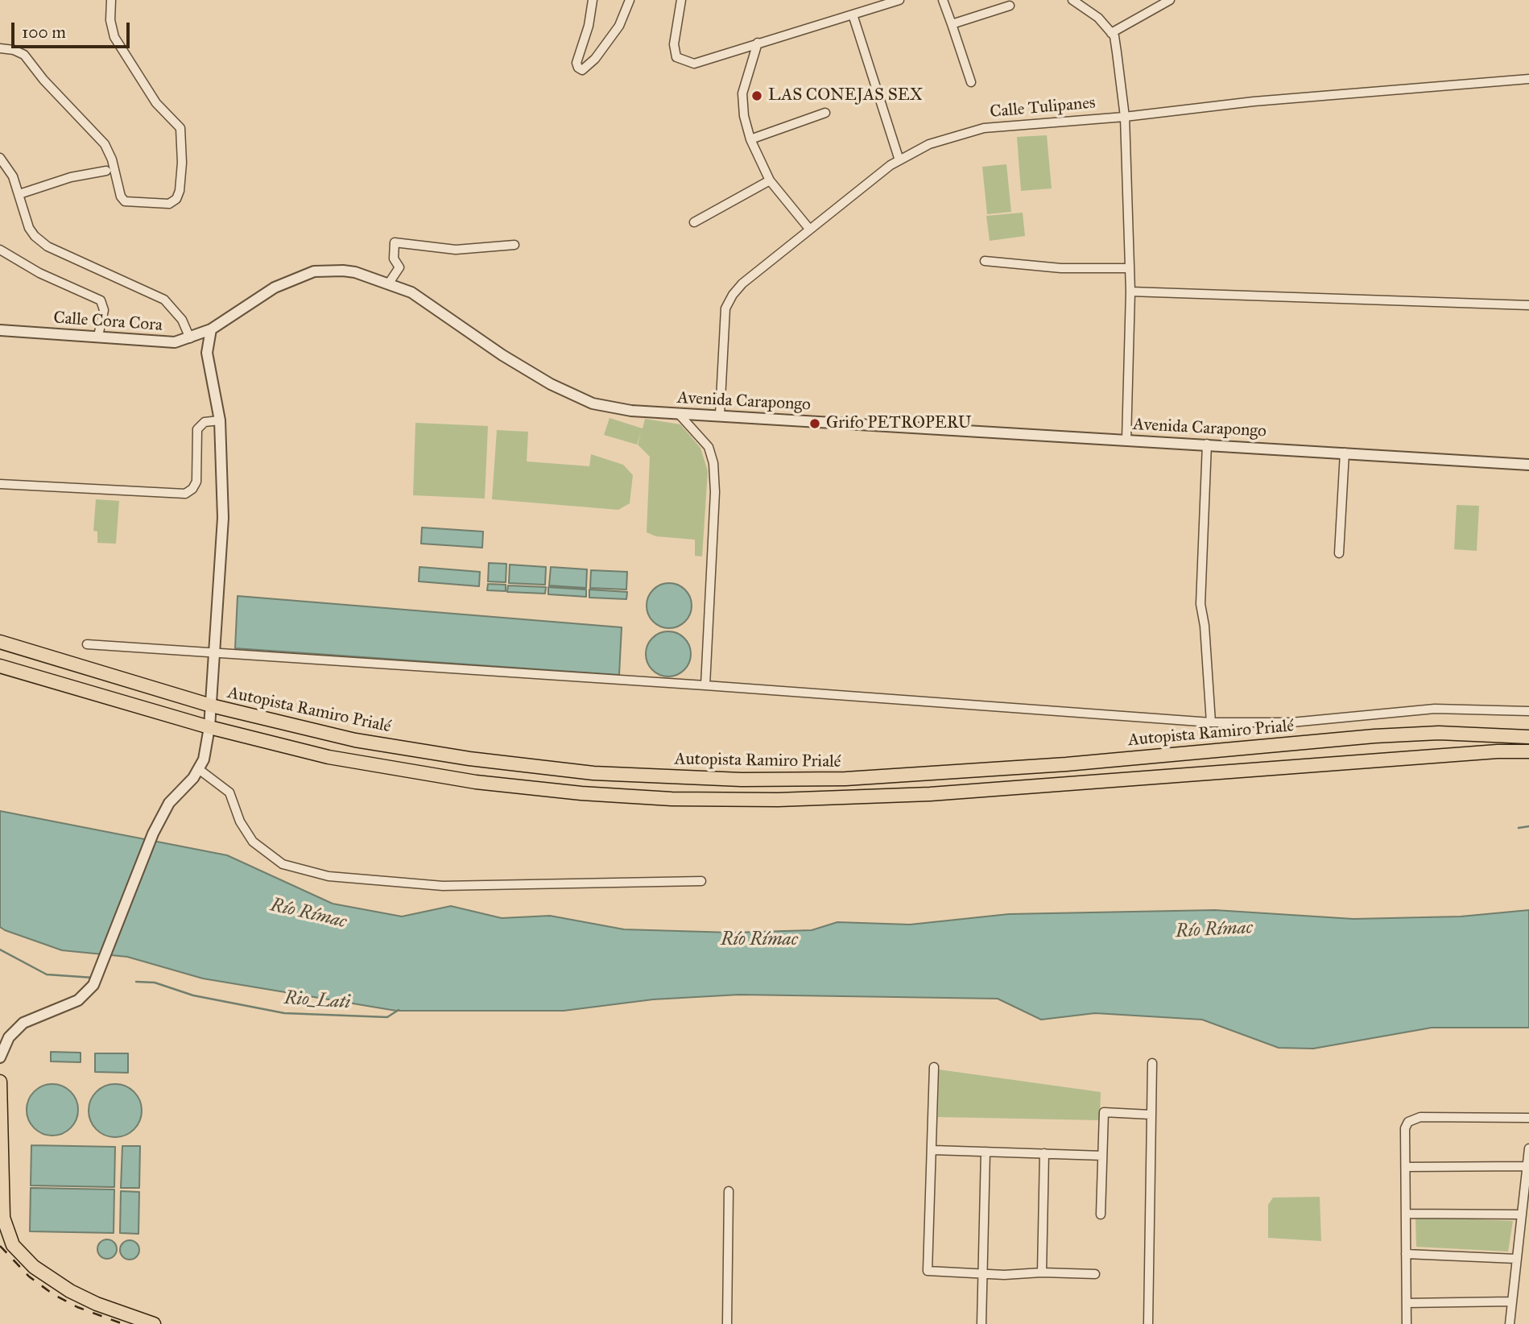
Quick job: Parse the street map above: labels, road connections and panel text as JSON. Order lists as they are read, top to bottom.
{
  "streets": {
    "highway": ["Autopista Ramiro Prialé"],
    "street": ["Calle Tulipanes", "Calle Cora Cora", "Avenida Carapongo"]
  },
  "crossings": [
    ["Calle Tulipanes", "Avenida Carapongo"],
    ["Calle Cora Cora", "Avenida Carapongo"]
  ],
  "water": ["Río Rímac", "Rio_Lati"],
  "places": ["LAS CONEJAS SEX", "Grifo PETROPERU"],
  "scale_bar": "100 m"
}
